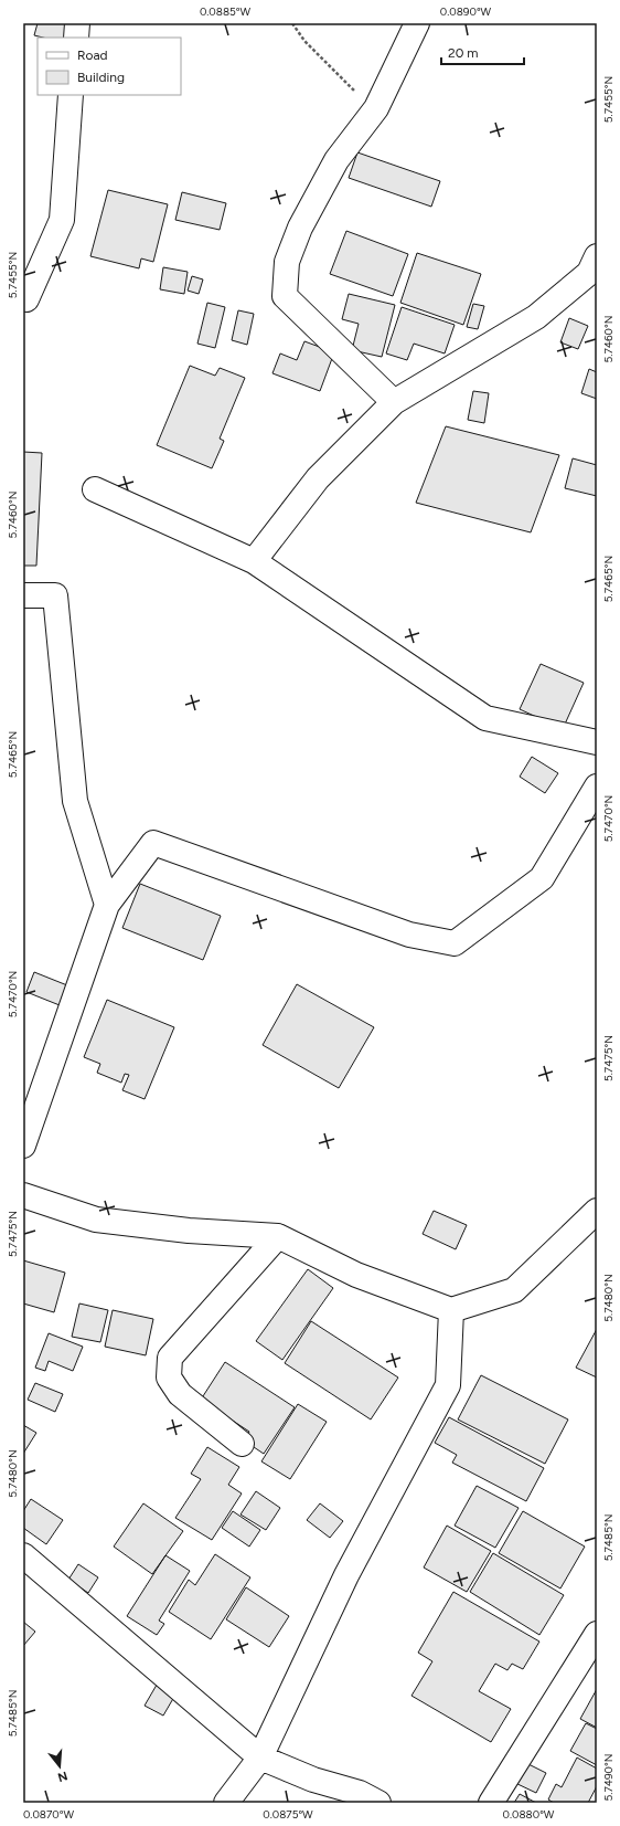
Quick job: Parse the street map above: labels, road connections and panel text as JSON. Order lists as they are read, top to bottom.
{
  "legend": ["Road", "Building"],
  "scale_bar": "20 m",
  "north": "bottom",
  "coordinates": [
    "0.0885°W",
    "0.0890°W",
    "5.7455°N",
    "5.7460°N",
    "5.7465°N",
    "5.7470°N",
    "5.7475°N",
    "5.7480°N",
    "5.7485°N",
    "5.7490°N",
    "0.0870°W",
    "0.0875°W",
    "0.0880°W"
  ]
}
